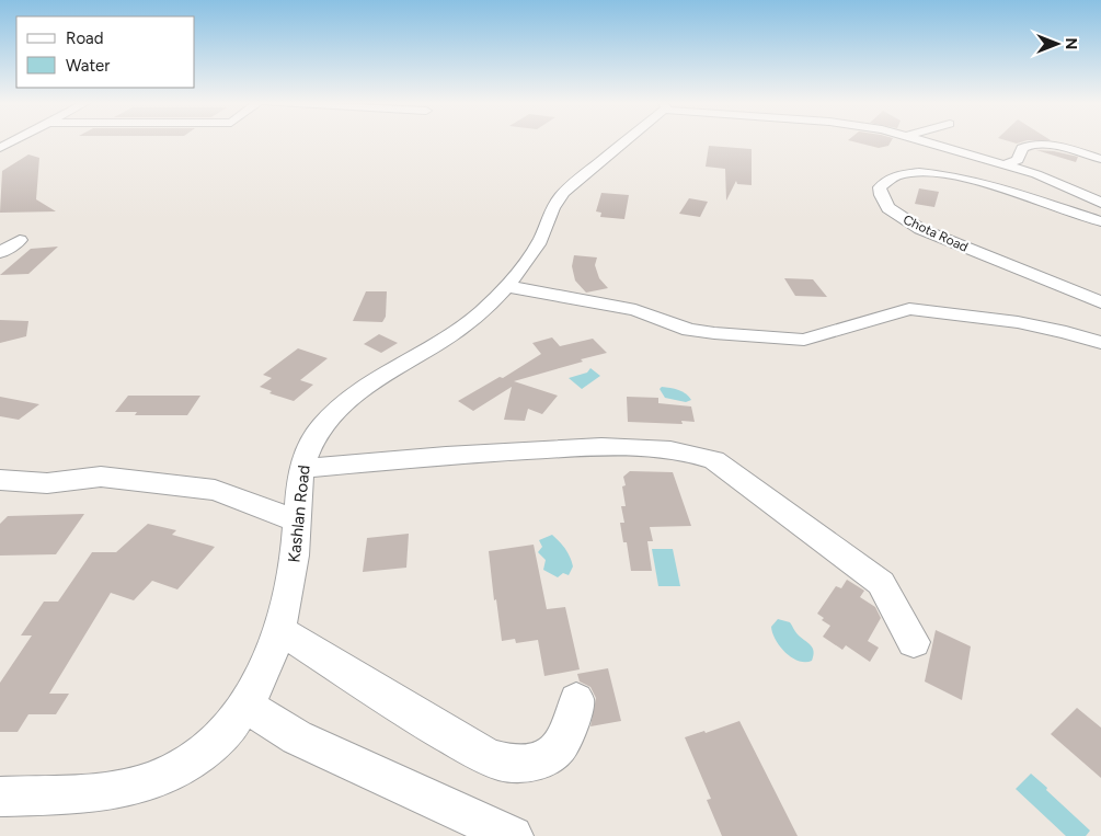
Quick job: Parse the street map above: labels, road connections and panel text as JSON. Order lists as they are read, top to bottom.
{
  "streets": {
    "street": ["Chota Road", "Kashlan Road"]
  },
  "legend": ["Road", "Water"],
  "north": "right"
}
